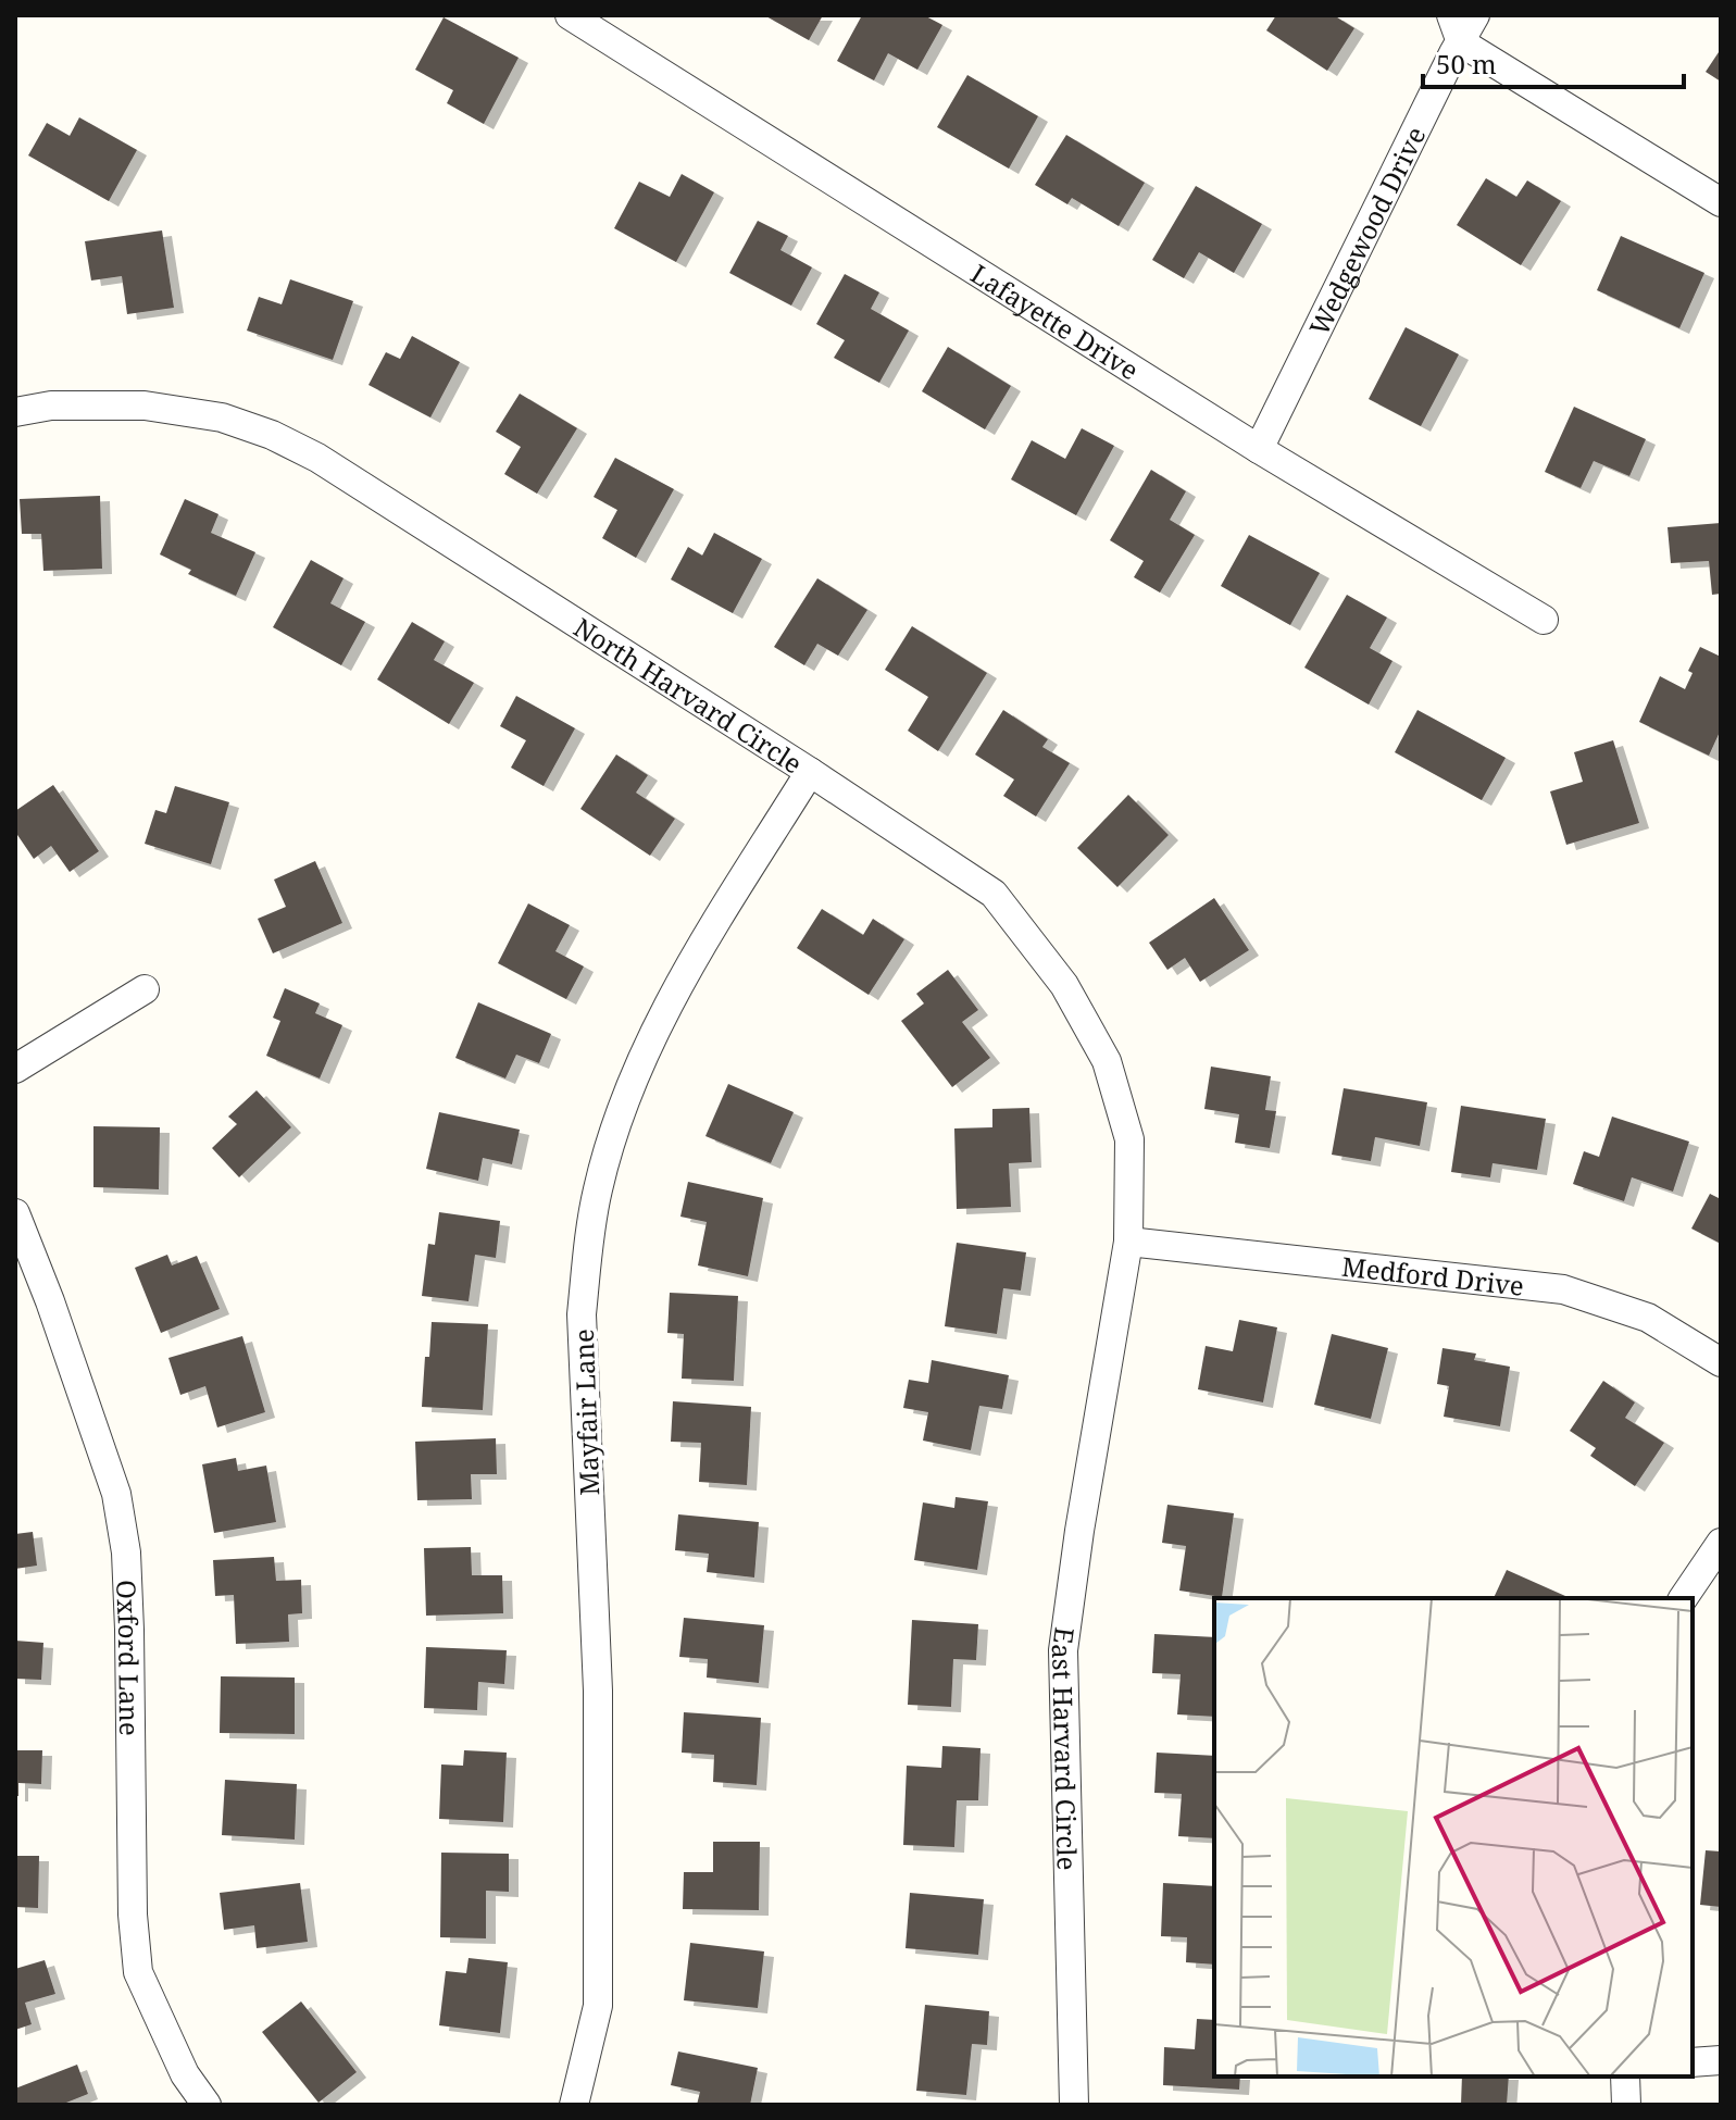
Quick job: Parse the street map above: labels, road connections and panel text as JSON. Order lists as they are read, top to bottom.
{
  "streets": {
    "street": [
      "Wedgewood Drive",
      "Lafayette Drive",
      "North Harvard Circle",
      "Medford Drive",
      "Mayfair Lane",
      "Oxford Lane",
      "East Harvard Circle"
    ]
  },
  "crossings": [
    ["Wedgewood Drive", "Lafayette Drive"],
    ["North Harvard Circle", "Medford Drive"],
    ["North Harvard Circle", "Mayfair Lane"],
    ["North Harvard Circle", "East Harvard Circle"],
    ["Medford Drive", "East Harvard Circle"]
  ],
  "scale_bar": "50 m"
}
